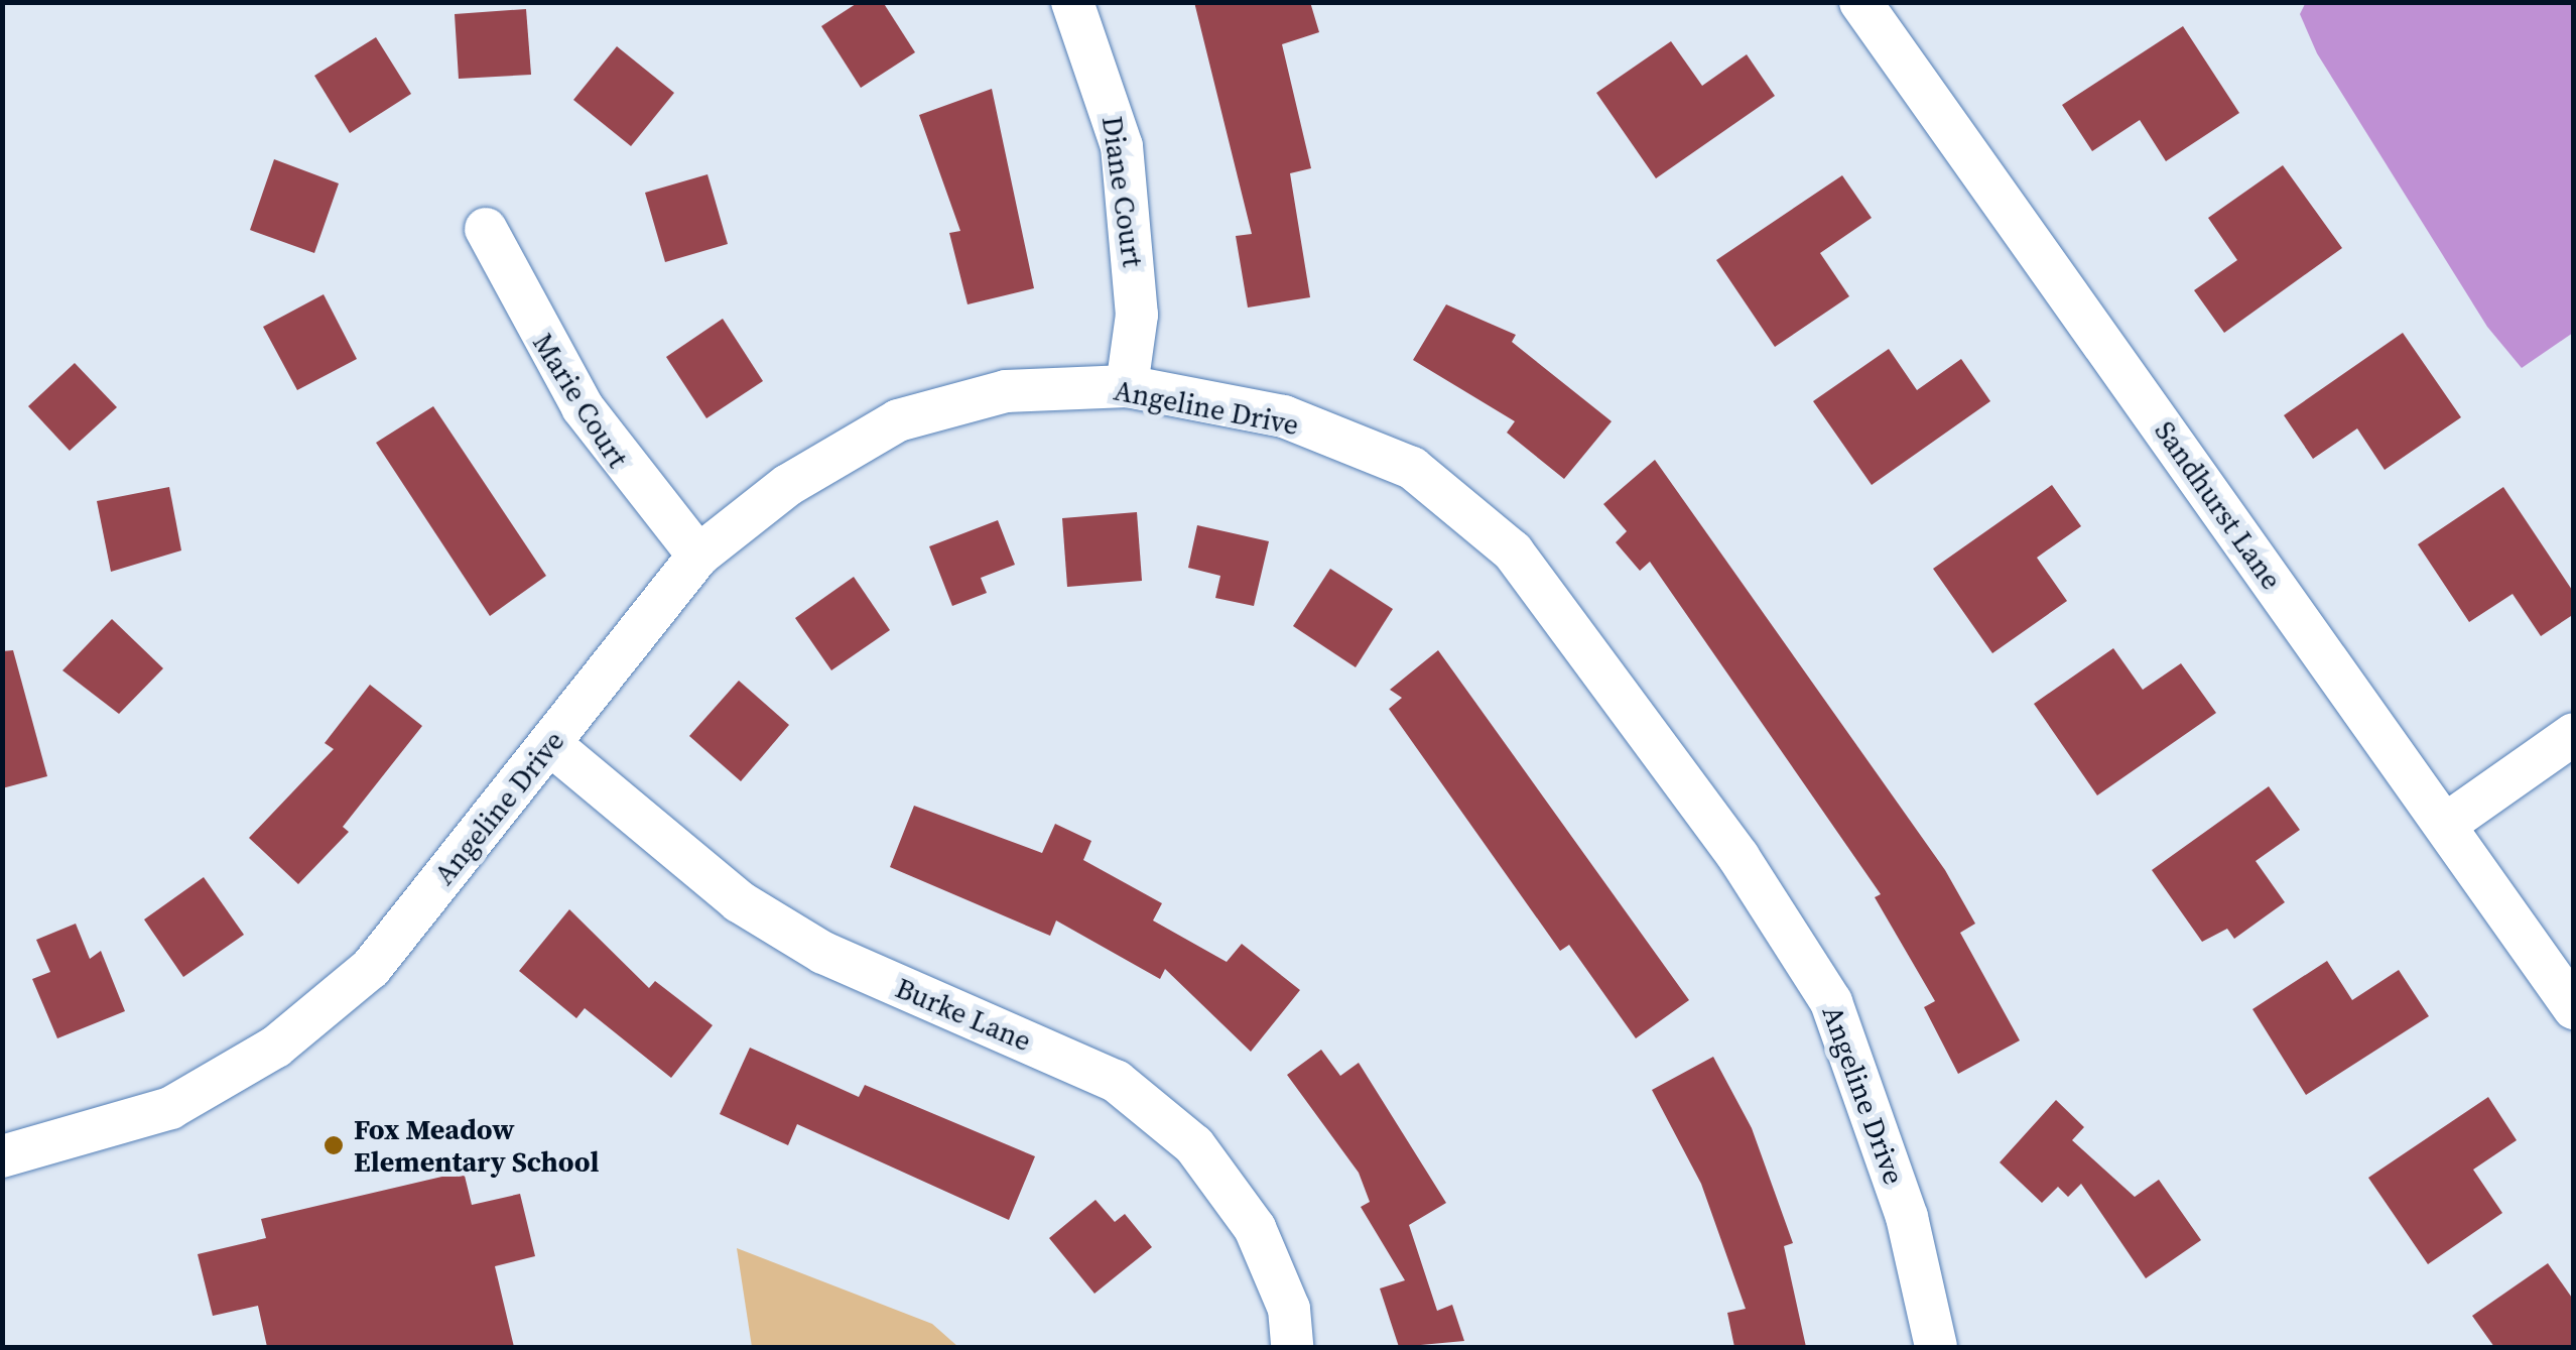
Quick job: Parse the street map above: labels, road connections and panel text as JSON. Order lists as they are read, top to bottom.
{
  "streets": {
    "street": [
      "Diane Court",
      "Marie Court",
      "Angeline Drive",
      "Sandhurst Lane",
      "Burke Lane"
    ]
  },
  "crossings": [
    ["Diane Court", "Angeline Drive"],
    ["Marie Court", "Angeline Drive"],
    ["Angeline Drive", "Burke Lane"]
  ],
  "places": ["Fox Meadow Elementary School"]
}
